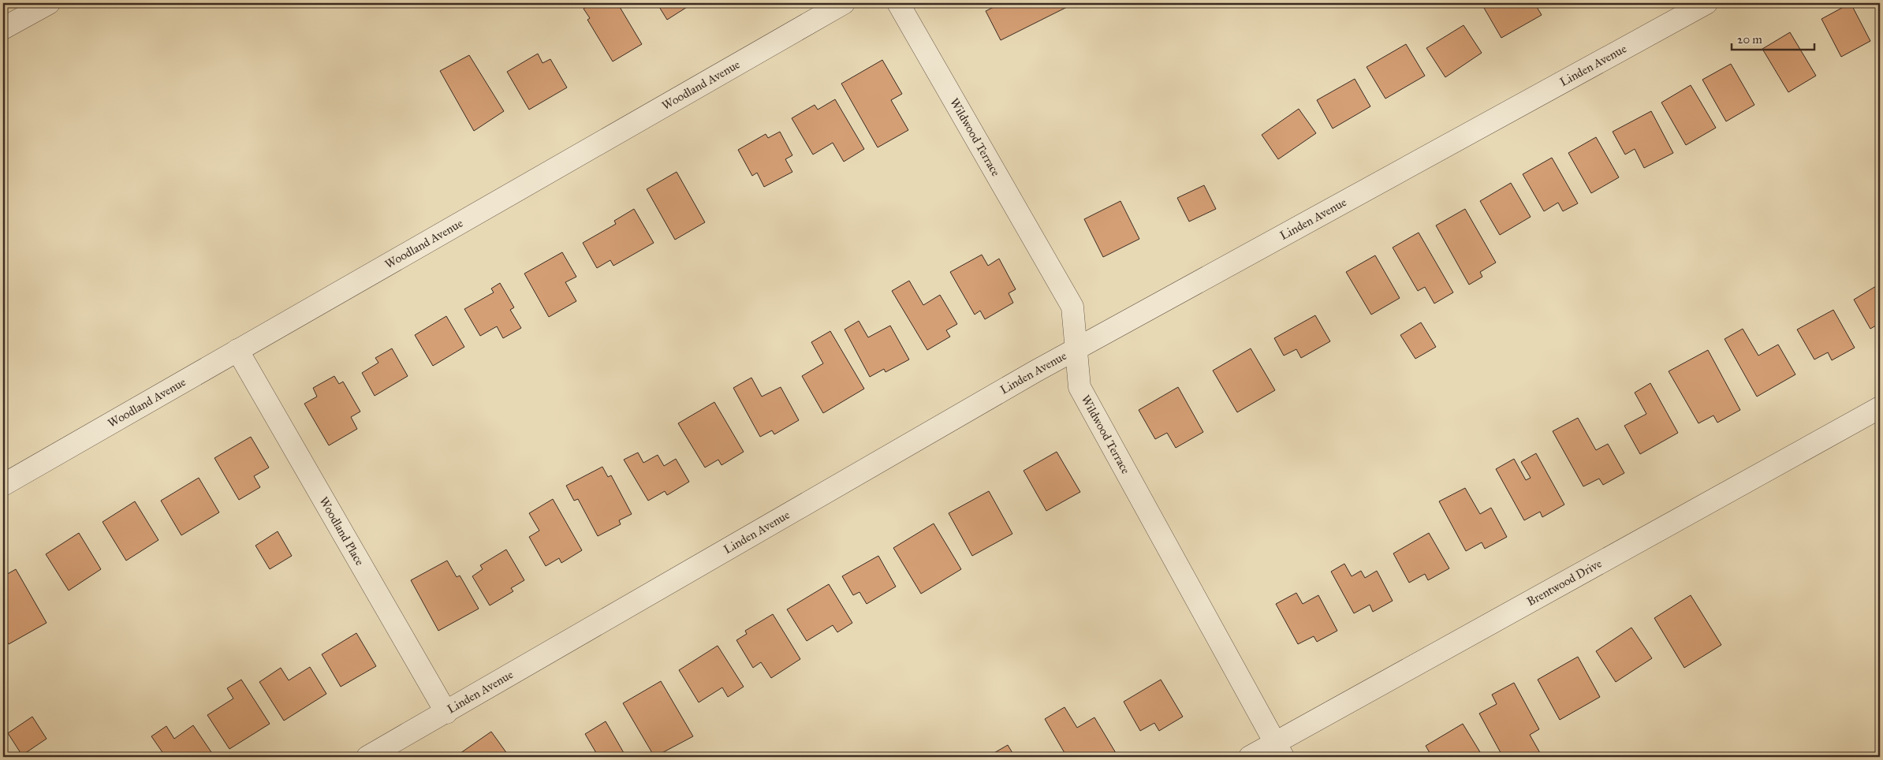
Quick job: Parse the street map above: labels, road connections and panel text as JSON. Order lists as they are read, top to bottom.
{
  "streets": {
    "street": [
      "Linden Avenue",
      "Woodland Avenue",
      "Wildwood Terrace",
      "Woodland Place",
      "Brentwood Drive"
    ]
  },
  "crossings": [
    ["Linden Avenue", "Wildwood Terrace"],
    ["Linden Avenue", "Woodland Place"],
    ["Woodland Avenue", "Woodland Place"],
    ["Wildwood Terrace", "Brentwood Drive"]
  ],
  "scale_bar": "20 m"
}
